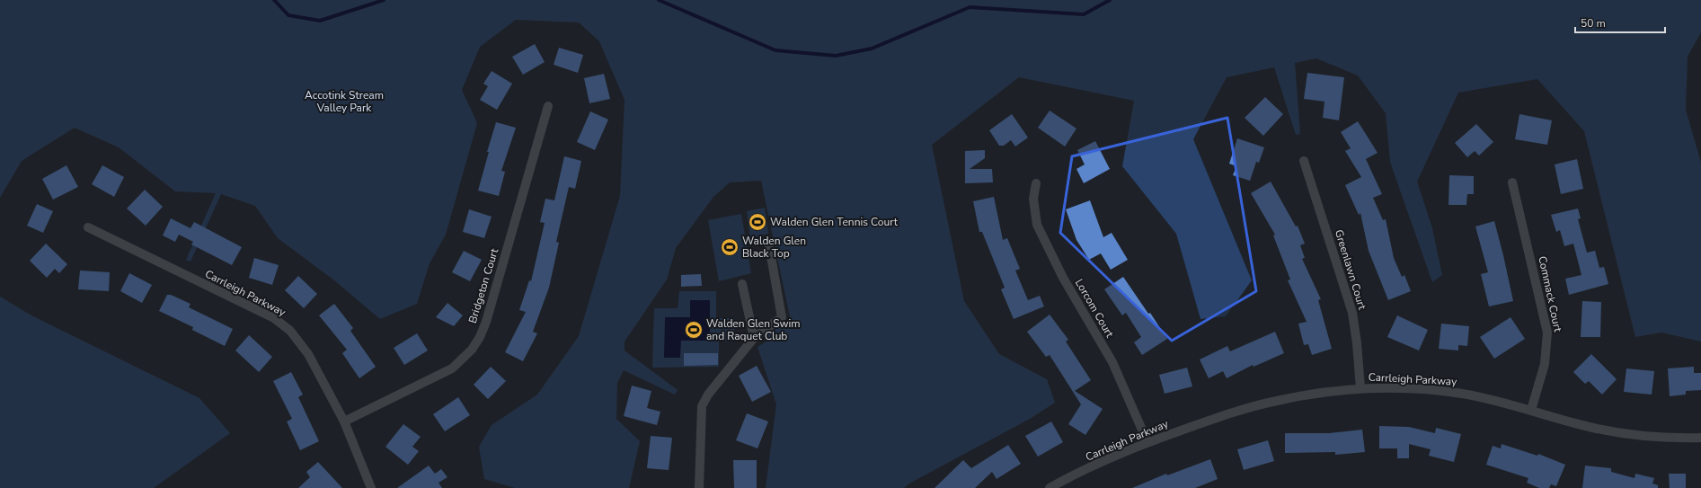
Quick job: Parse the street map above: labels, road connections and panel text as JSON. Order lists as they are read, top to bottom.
{
  "streets": {
    "street": [
      "Greenlawn Court",
      "Bridgeton Court",
      "Carrleigh Parkway",
      "Commack Court",
      "Lorcom Court"
    ]
  },
  "crossings": [
    ["Greenlawn Court", "Carrleigh Parkway"],
    ["Bridgeton Court", "Carrleigh Parkway"],
    ["Carrleigh Parkway", "Commack Court"],
    ["Carrleigh Parkway", "Lorcom Court"]
  ],
  "parks": ["Accotink Stream Valley Park"],
  "places": {
    "sports": ["Walden Glen Tennis Court", "Walden Glen Black Top", "Walden Glen Swim and Raquet Club"]
  },
  "scale_bar": "50 m"
}
